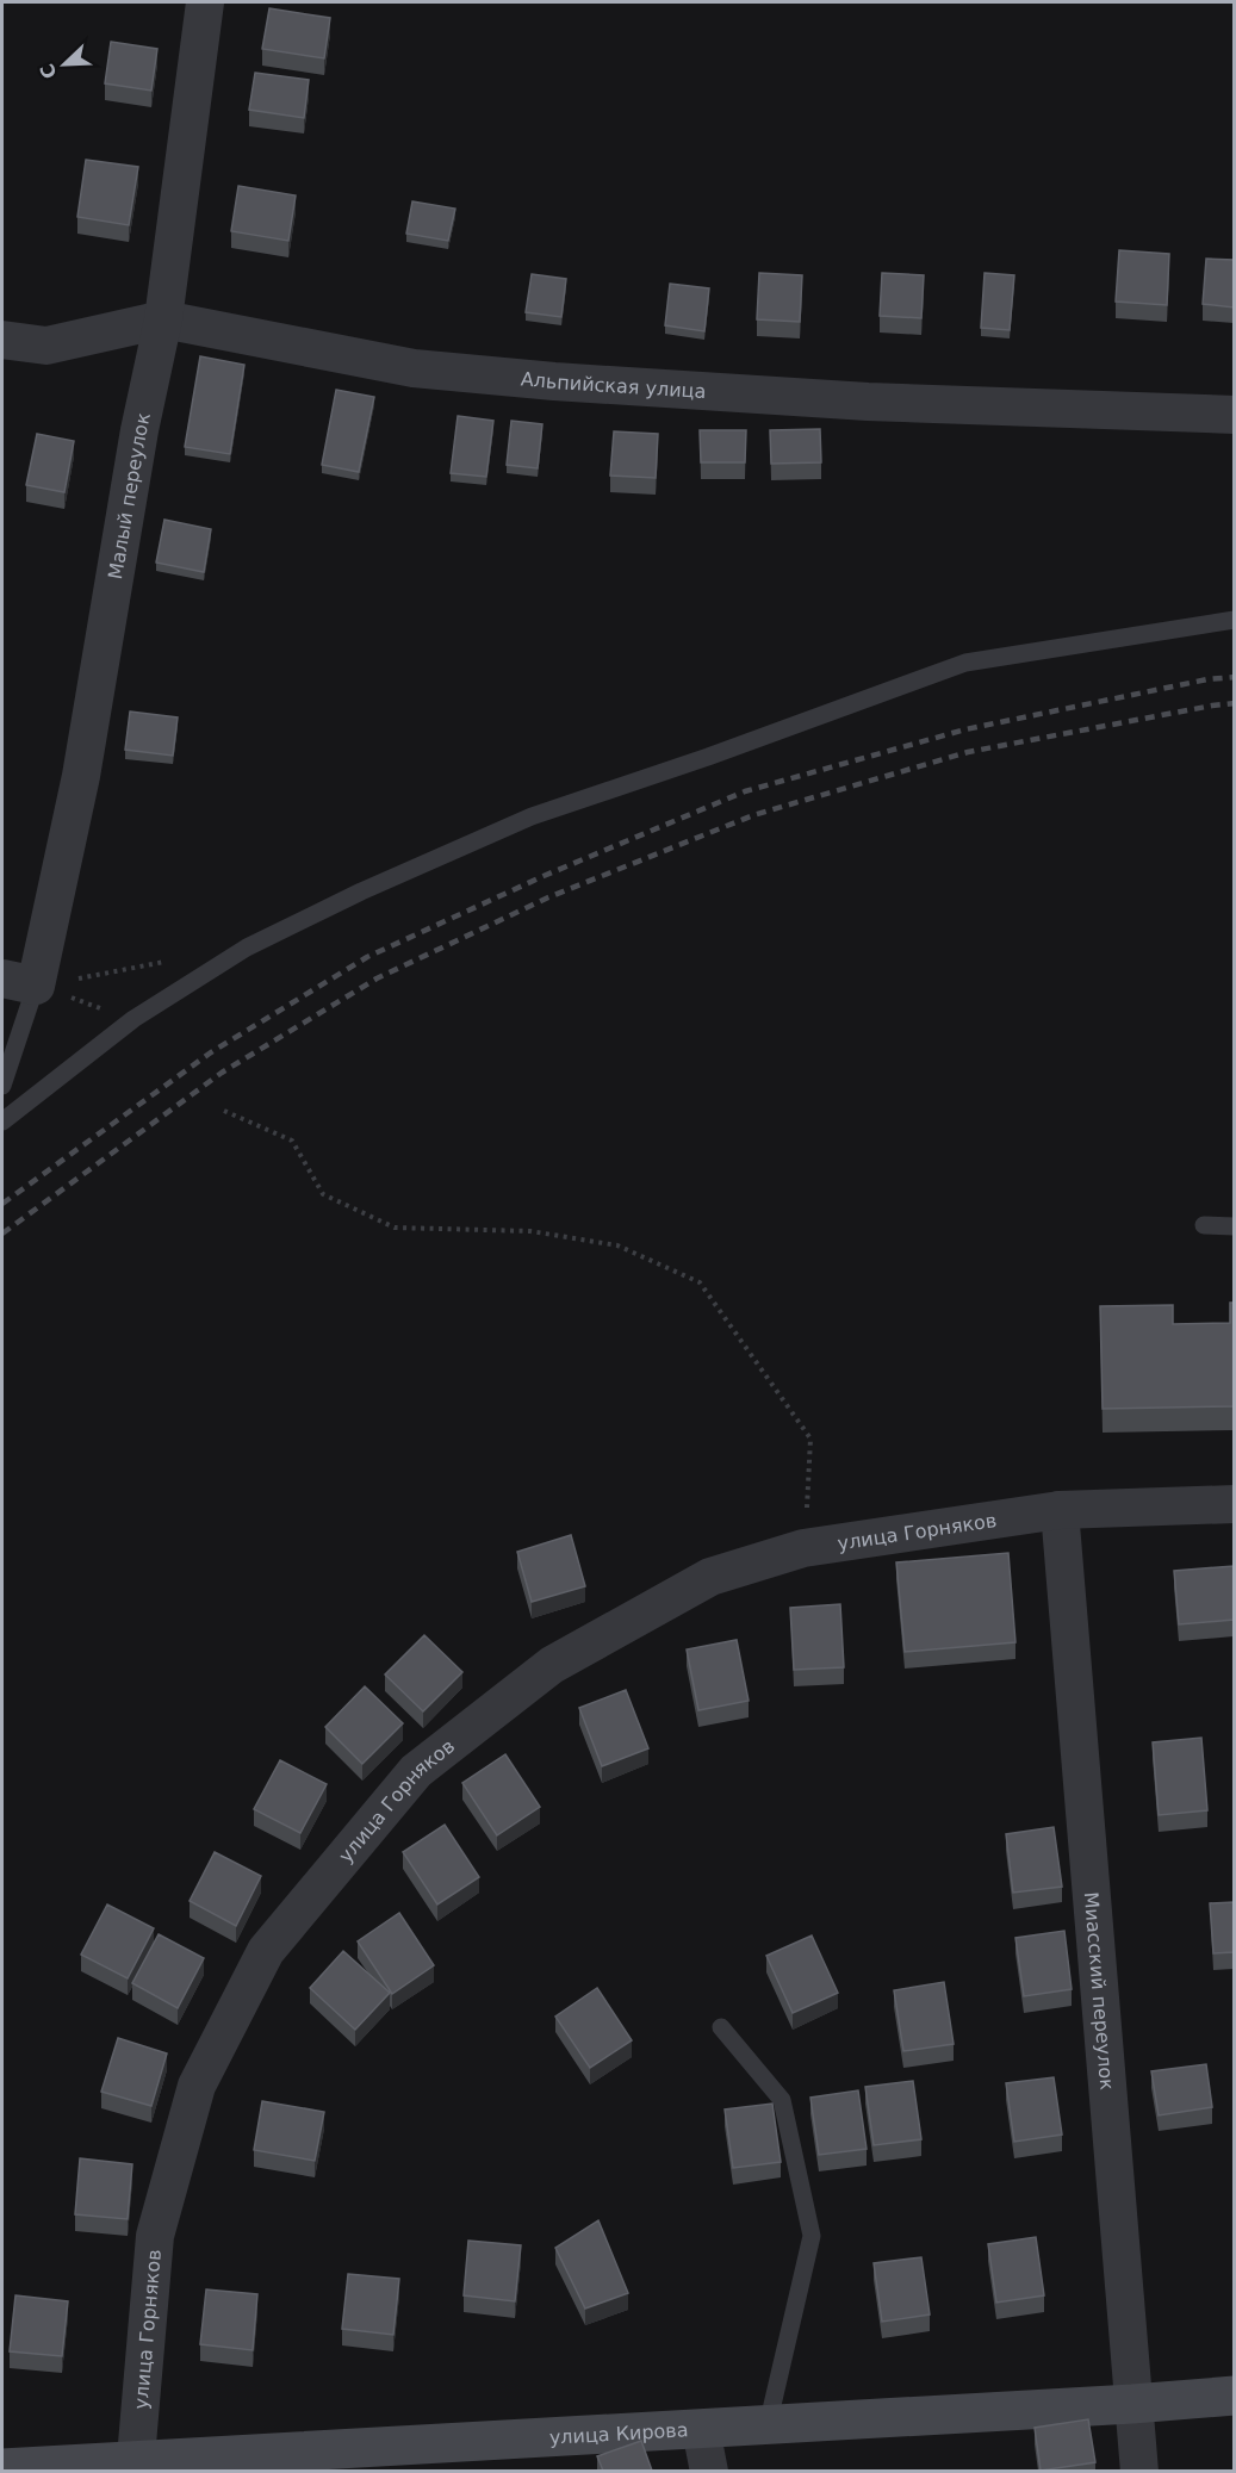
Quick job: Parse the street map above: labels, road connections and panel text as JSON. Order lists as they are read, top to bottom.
{
  "streets": {
    "street": [
      "Альпийская улица",
      "Малый переулок",
      "улица Горняков",
      "Миасский переулок",
      "улица Кирова"
    ]
  },
  "crossings": [
    ["Альпийская улица", "Малый переулок"],
    ["улица Горняков", "Миасский переулок"],
    ["улица Горняков", "улица Кирова"],
    ["Миасский переулок", "улица Кирова"]
  ],
  "north": "bottom left"
}
